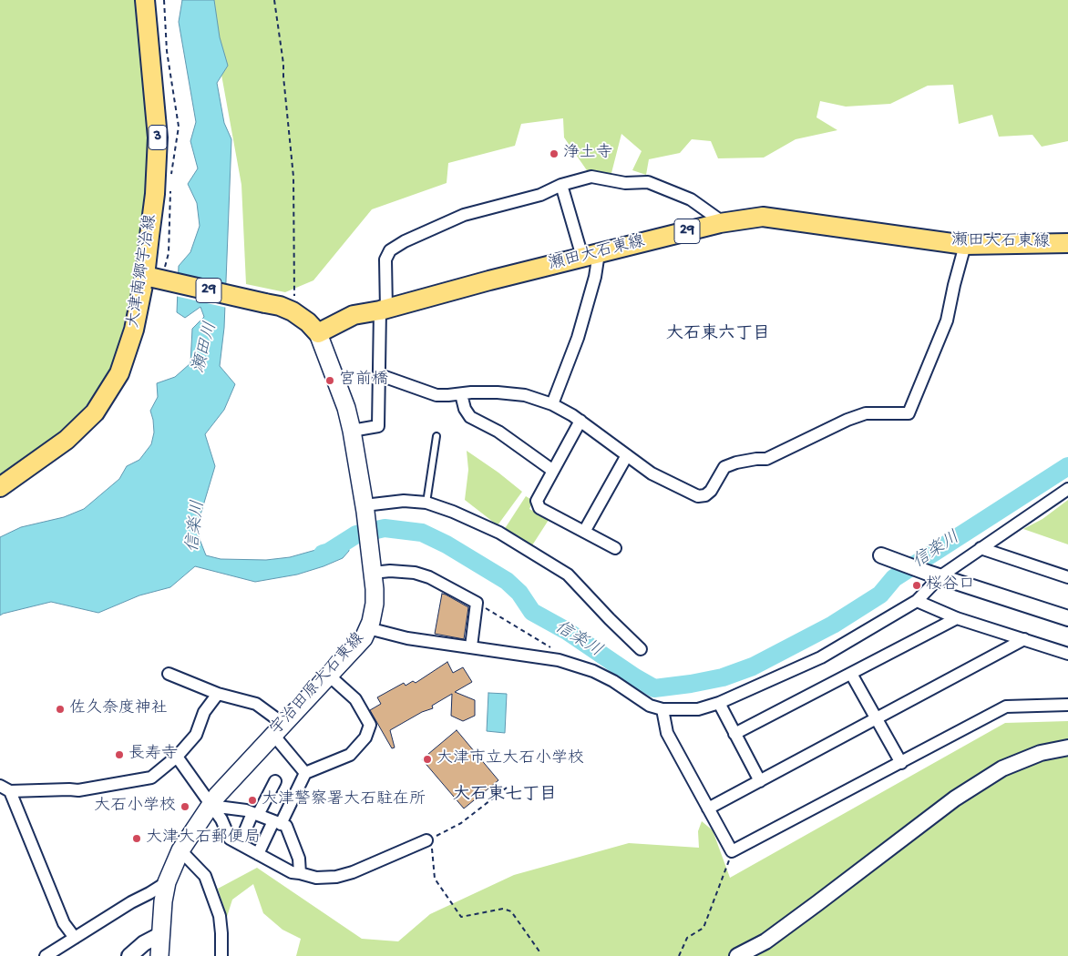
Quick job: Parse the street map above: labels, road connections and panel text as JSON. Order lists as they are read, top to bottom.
{
  "streets": {
    "main road": [
      "3",
      "29",
      "瀬田大石東線",
      "大津南郷宇治線",
      "宇治田原大石東線"
    ]
  },
  "crossings": [
    ["29", "瀬田大石東線"],
    ["29", "大津南郷宇治線"],
    ["29", "宇治田原大石東線"],
    ["瀬田大石東線", "宇治田原大石東線"]
  ],
  "districts": ["大石東六丁目", "大石東七丁目"],
  "water": ["瀬田川", "信楽川"],
  "places": [
    "浄土寺",
    "宮前橋",
    "桜谷口",
    "佐久奈度神社",
    "長寿寺",
    "大津市立大石小学校",
    "大津警察署大石駐在所",
    "大石小学校",
    "大津大石郵便局"
  ]
}
